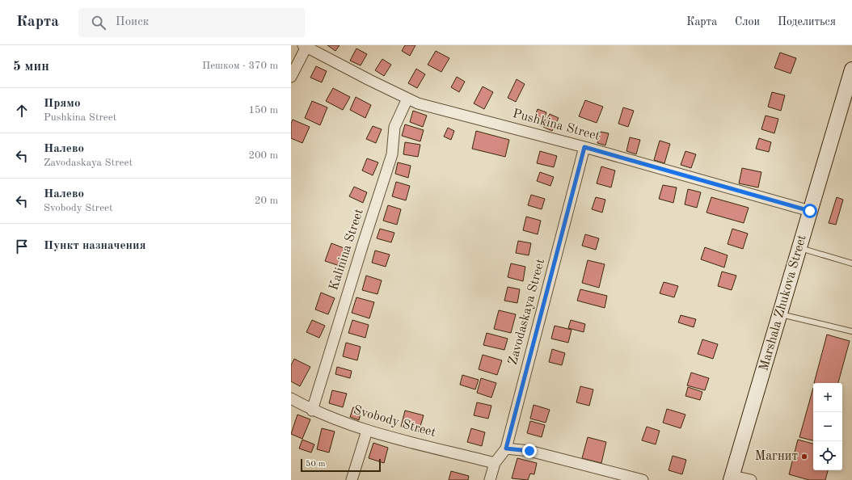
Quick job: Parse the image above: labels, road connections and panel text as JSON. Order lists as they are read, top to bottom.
{
  "streets": {
    "main road": ["Marshala Zhukova Street"],
    "street": [
      "Pushkina Street",
      "Kalinina Street",
      "Zavodaskaya Street",
      "Svobody Street"
    ]
  },
  "crossings": [
    ["Pushkina Street", "Kalinina Street"],
    ["Pushkina Street", "Marshala Zhukova Street"],
    ["Pushkina Street", "Zavodaskaya Street"],
    ["Kalinina Street", "Svobody Street"],
    ["Zavodaskaya Street", "Svobody Street"]
  ],
  "places": ["Магнит"],
  "scale_bar": "50 m",
  "page": {
    "header": "Карта",
    "search": "Поиск",
    "nav": ["Карта", "Слои", "Поделиться"],
    "heading": ["5 мин", "Пешком · 370 m"],
    "list": [
      ["Прямо", "Pushkina Street", "150 m"],
      ["Налево", "Zavodaskaya Street", "200 m"],
      ["Налево", "Svobody Street", "20 m"],
      "Пункт назначения"
    ],
    "map_buttons": ["+", "−"],
    "scale": "50 m"
  }
}
